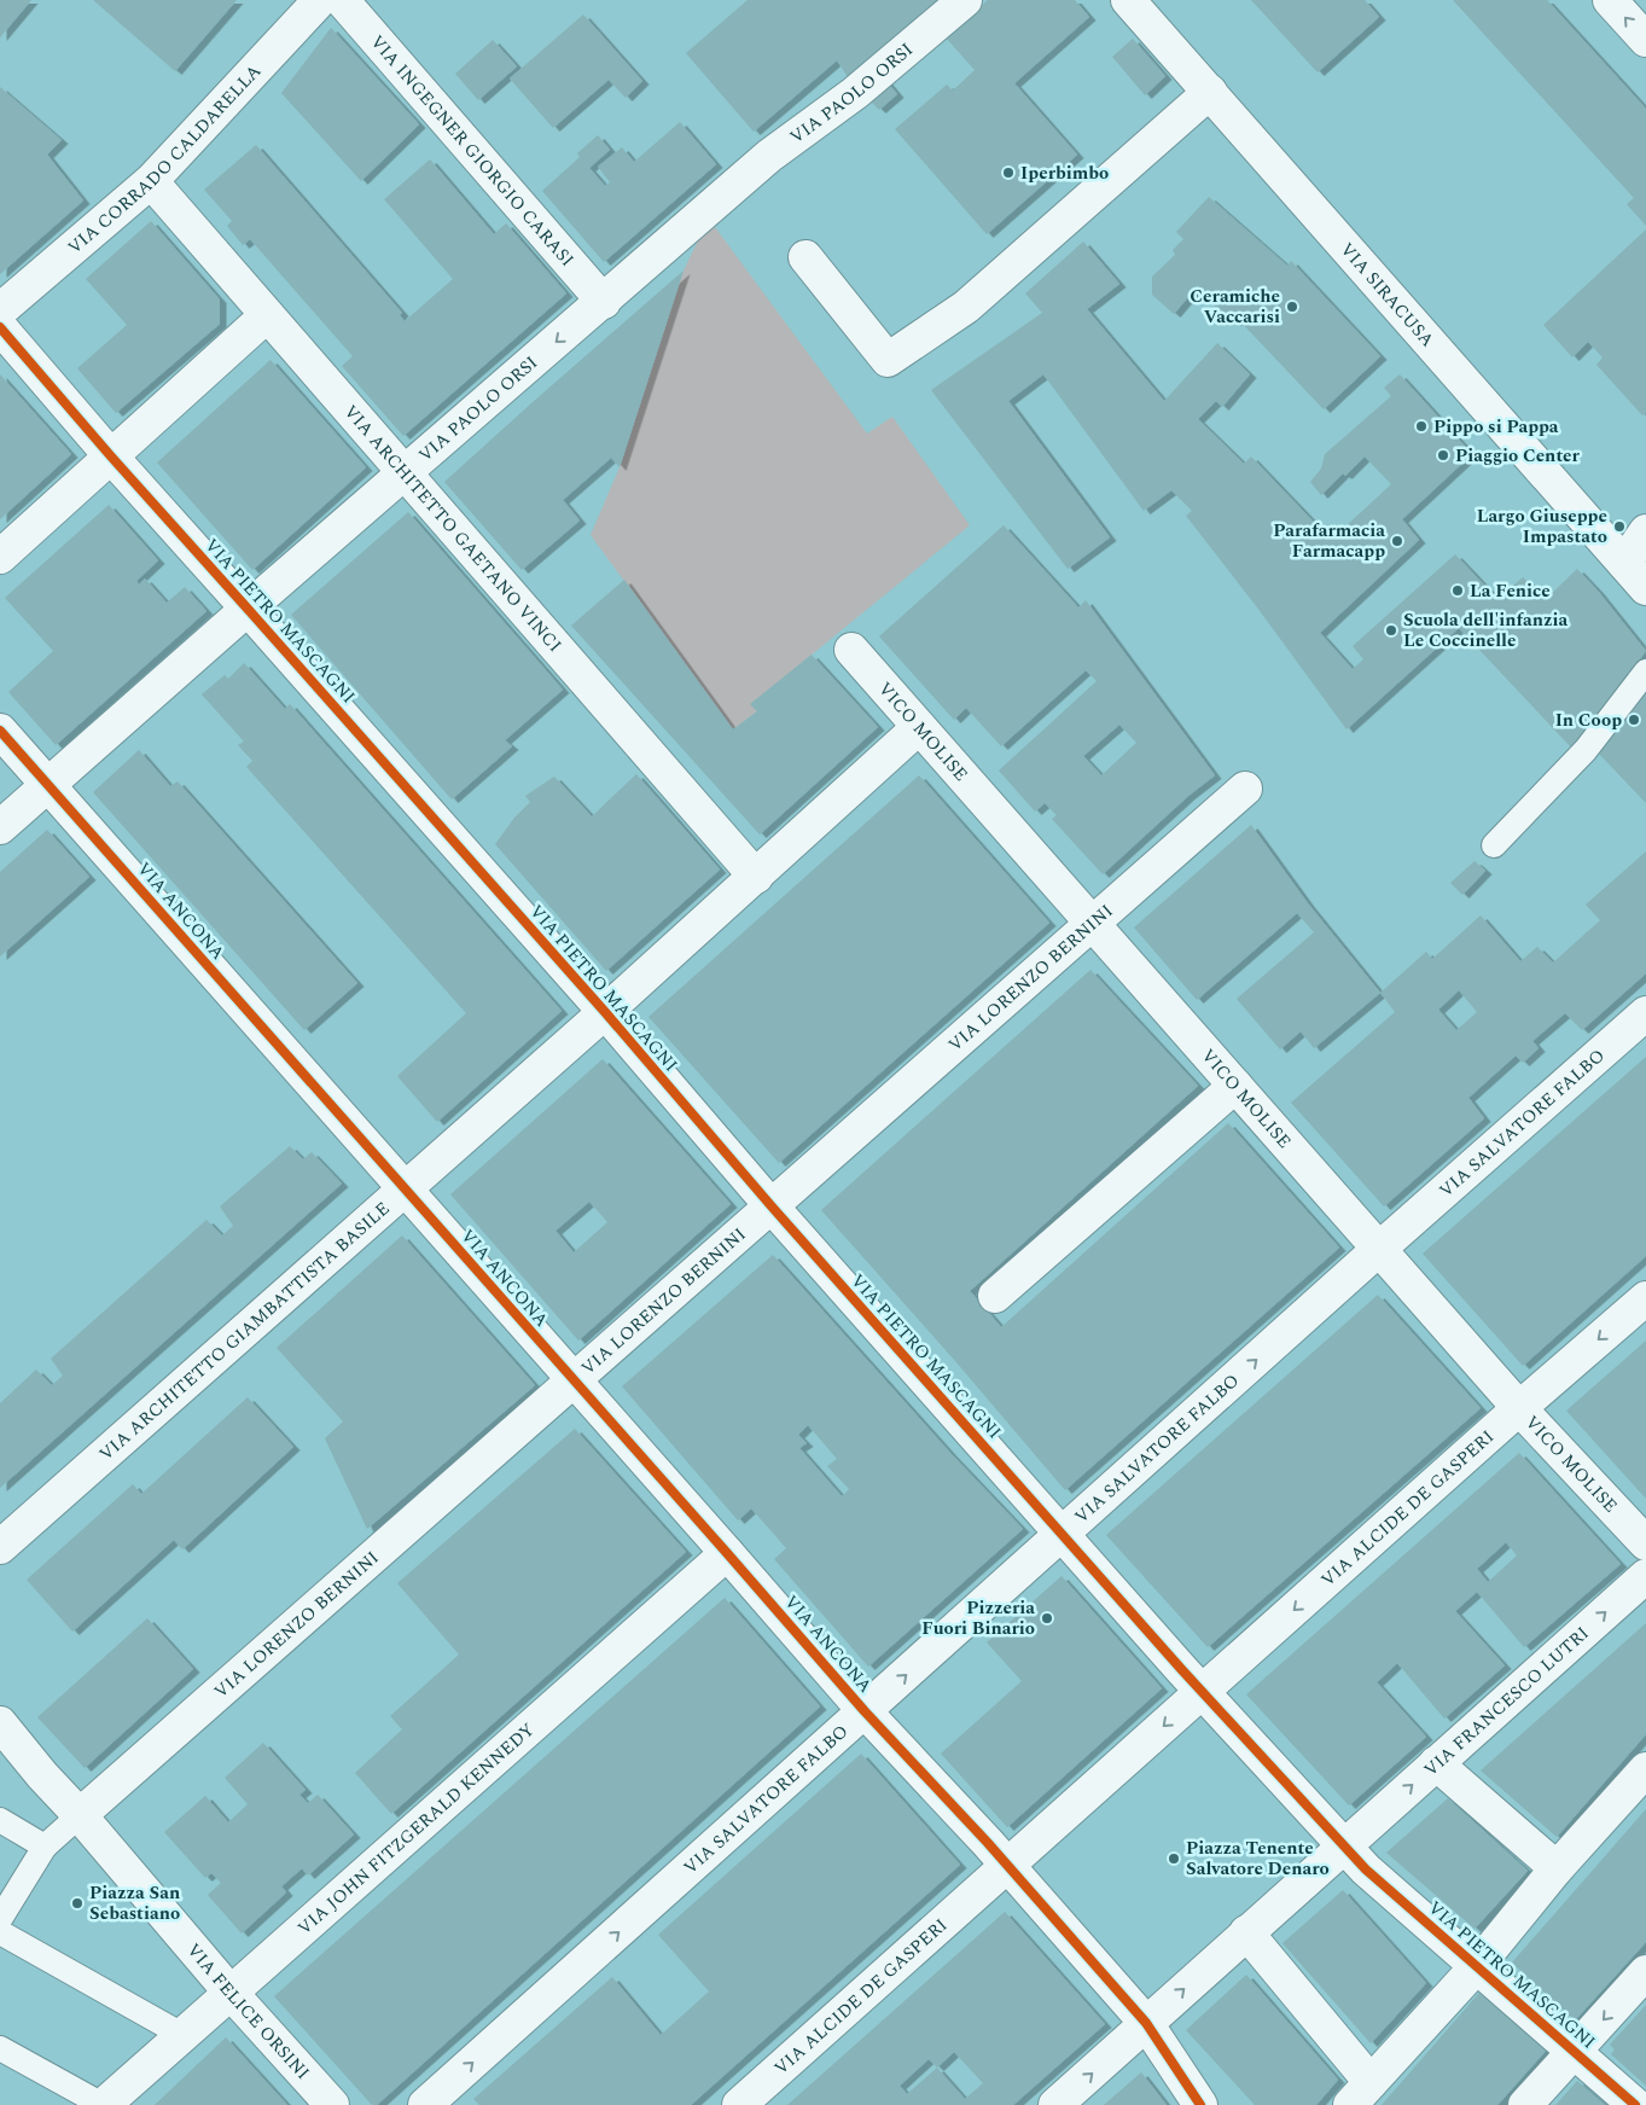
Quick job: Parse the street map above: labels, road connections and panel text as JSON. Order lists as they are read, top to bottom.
{
  "streets": {
    "street": [
      "VIA PAOLO ORSI",
      "VIA INGEGNER GIORGIO CARASI",
      "VIA CORRADO CALDARELLA",
      "VIA SIRACUSA",
      "VIA ARCHITETTO GAETANO VINCI",
      "VIA PIETRO MASCAGNI",
      "VICO MOLISE",
      "VIA ANCONA",
      "VIA LORENZO BERNINI",
      "VIA SALVATORE FALBO",
      "VIA ARCHITETTO GIAMBATTISTA BASILE",
      "VIA ALCIDE DE GASPERI",
      "VIA FRANCESCO LUTRI",
      "VIA JOHN FITZGERALD KENNEDY",
      "VIA FELICE ORSINI"
    ]
  },
  "crossings": [
    ["VIA PAOLO ORSI", "VIA INGEGNER GIORGIO CARASI"],
    ["VIA PAOLO ORSI", "VIA ARCHITETTO GAETANO VINCI"],
    ["VIA PAOLO ORSI", "VIA PIETRO MASCAGNI"],
    ["VIA PAOLO ORSI", "VIA ANCONA"],
    ["VIA CORRADO CALDARELLA", "VIA ARCHITETTO GAETANO VINCI"],
    ["VIA ARCHITETTO GAETANO VINCI", "VIA ARCHITETTO GIAMBATTISTA BASILE"],
    ["VIA PIETRO MASCAGNI", "VIA LORENZO BERNINI"],
    ["VIA PIETRO MASCAGNI", "VIA SALVATORE FALBO"],
    ["VIA PIETRO MASCAGNI", "VIA ARCHITETTO GIAMBATTISTA BASILE"],
    ["VIA PIETRO MASCAGNI", "VIA ALCIDE DE GASPERI"],
    ["VIA PIETRO MASCAGNI", "VIA FRANCESCO LUTRI"],
    ["VICO MOLISE", "VIA LORENZO BERNINI"],
    ["VICO MOLISE", "VIA SALVATORE FALBO"],
    ["VICO MOLISE", "VIA ARCHITETTO GIAMBATTISTA BASILE"],
    ["VICO MOLISE", "VIA ALCIDE DE GASPERI"],
    ["VIA ANCONA", "VIA LORENZO BERNINI"],
    ["VIA ANCONA", "VIA SALVATORE FALBO"],
    ["VIA ANCONA", "VIA ARCHITETTO GIAMBATTISTA BASILE"],
    ["VIA ANCONA", "VIA ALCIDE DE GASPERI"],
    ["VIA ANCONA", "VIA FRANCESCO LUTRI"],
    ["VIA ANCONA", "VIA JOHN FITZGERALD KENNEDY"],
    ["VIA LORENZO BERNINI", "VIA FELICE ORSINI"],
    ["VIA JOHN FITZGERALD KENNEDY", "VIA FELICE ORSINI"]
  ],
  "one_way": ["VIA SALVATORE FALBO", "VIA ALCIDE DE GASPERI"],
  "places": [
    "Iperbimbo",
    "Ceramiche Vaccarisi",
    "Pippo si Pappa",
    "Piaggio Center",
    "Largo Giuseppe Impastato",
    "Parafarmacia Farmacapp",
    "La Fenice",
    "Scuola dell'infanzia Le Coccinelle",
    "In Coop",
    "Pizzeria Fuori Binario",
    "Piazza Tenente Salvatore Denaro",
    "Piazza San Sebastiano"
  ]
}
